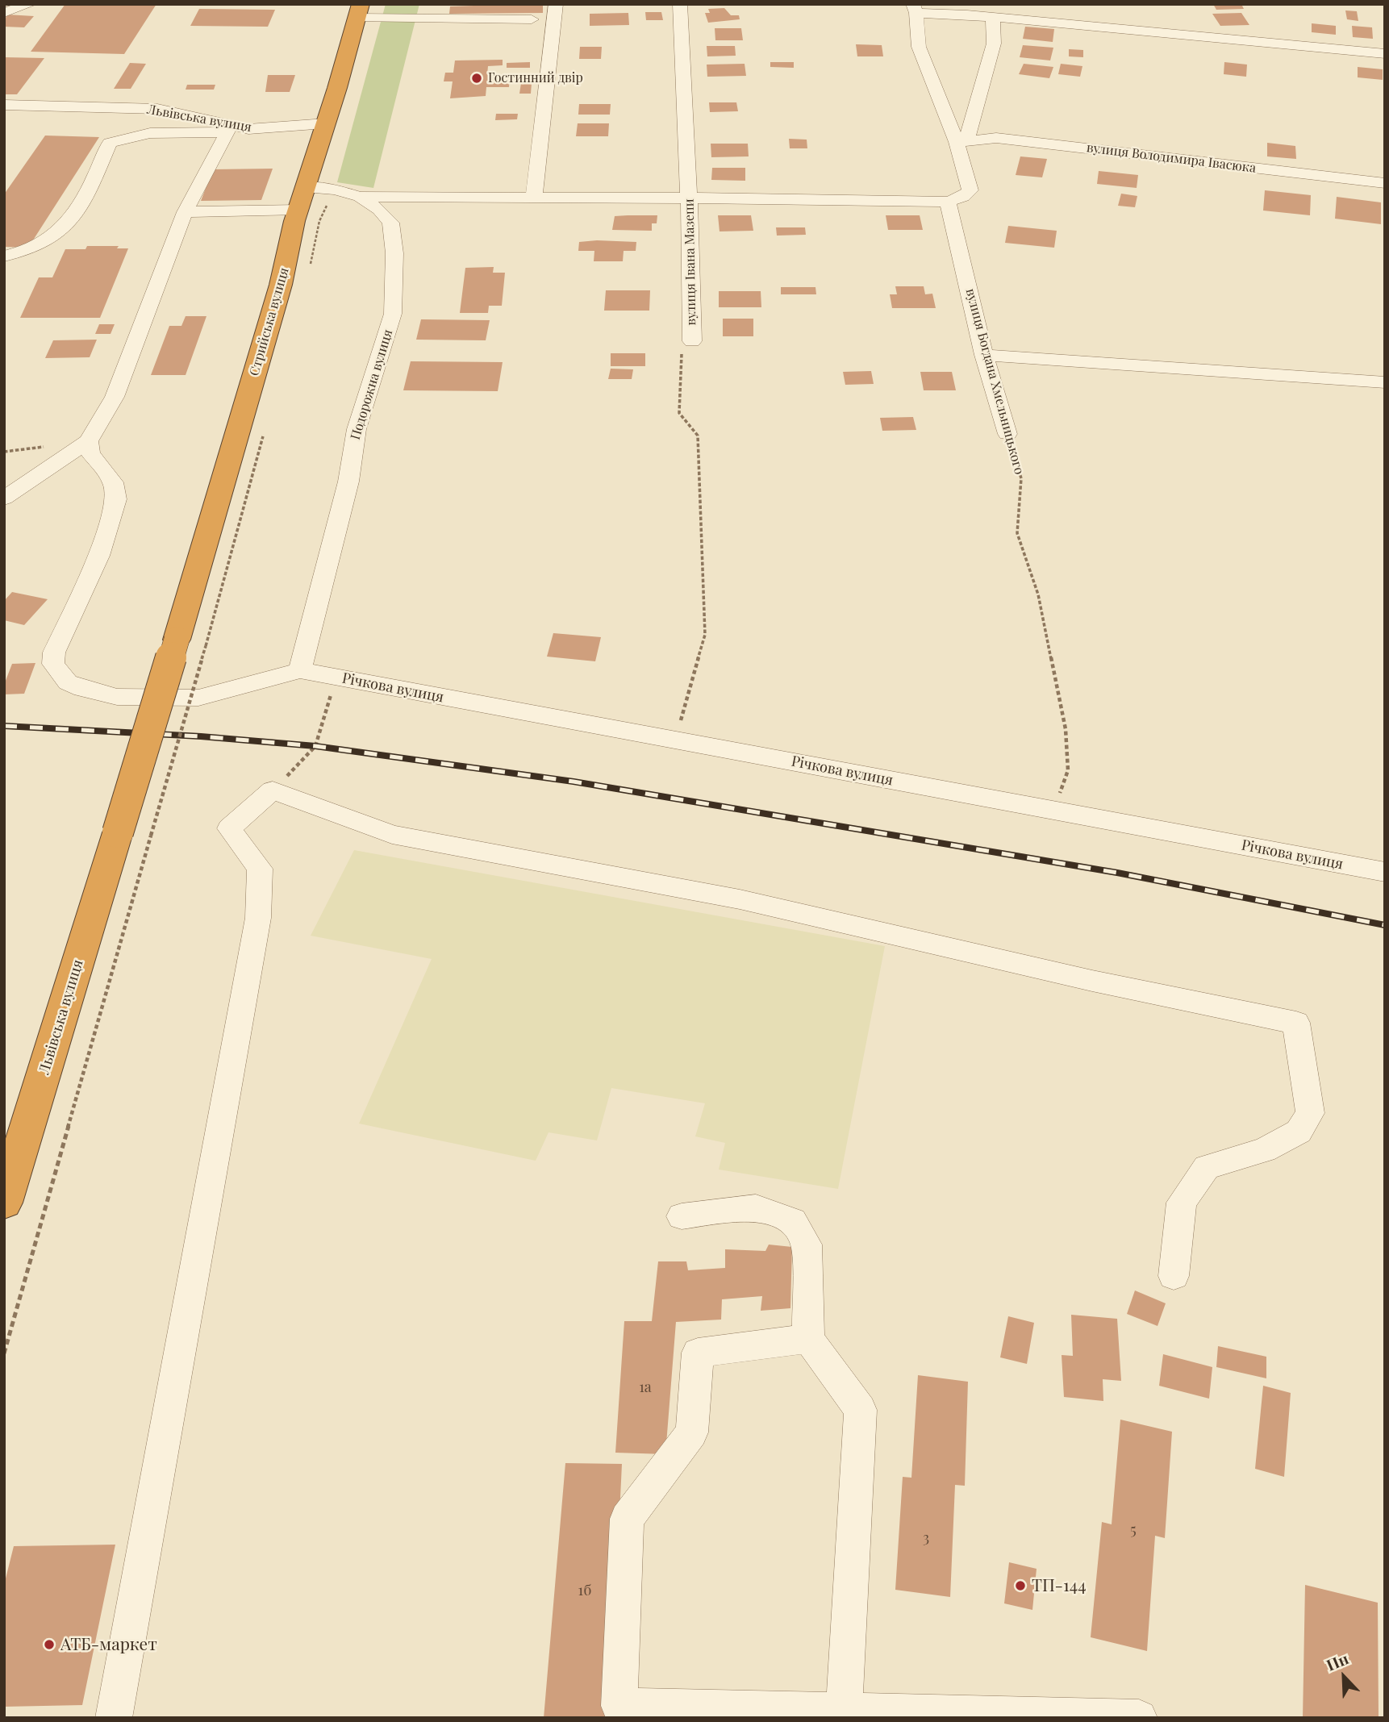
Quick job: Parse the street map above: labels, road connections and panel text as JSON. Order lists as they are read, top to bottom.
{
  "streets": {
    "highway": ["Львівська вулиця", "Стрийська вулиця"],
    "street": [
      "вулиця Володимира Івасюка",
      "вулиця Івана Мазепи",
      "вулиця Богдана Хмельницького",
      "Подорожна вулиця",
      "Річкова вулиця"
    ]
  },
  "crossings": [
    ["Львівська вулиця", "Стрийська вулиця"],
    ["вулиця Івана Мазепи", "Річкова вулиця"],
    ["Стрийська вулиця", "Подорожна вулиця"],
    ["вулиця Богдана Хмельницького", "Річкова вулиця"],
    ["Подорожна вулиця", "Річкова вулиця"]
  ],
  "places": ["Гостинний двір", "ТП-144", "АТБ-маркет"],
  "house_numbers": [
    "1а",
    "5",
    "3",
    "1б"
  ],
  "north": "top left"
}
